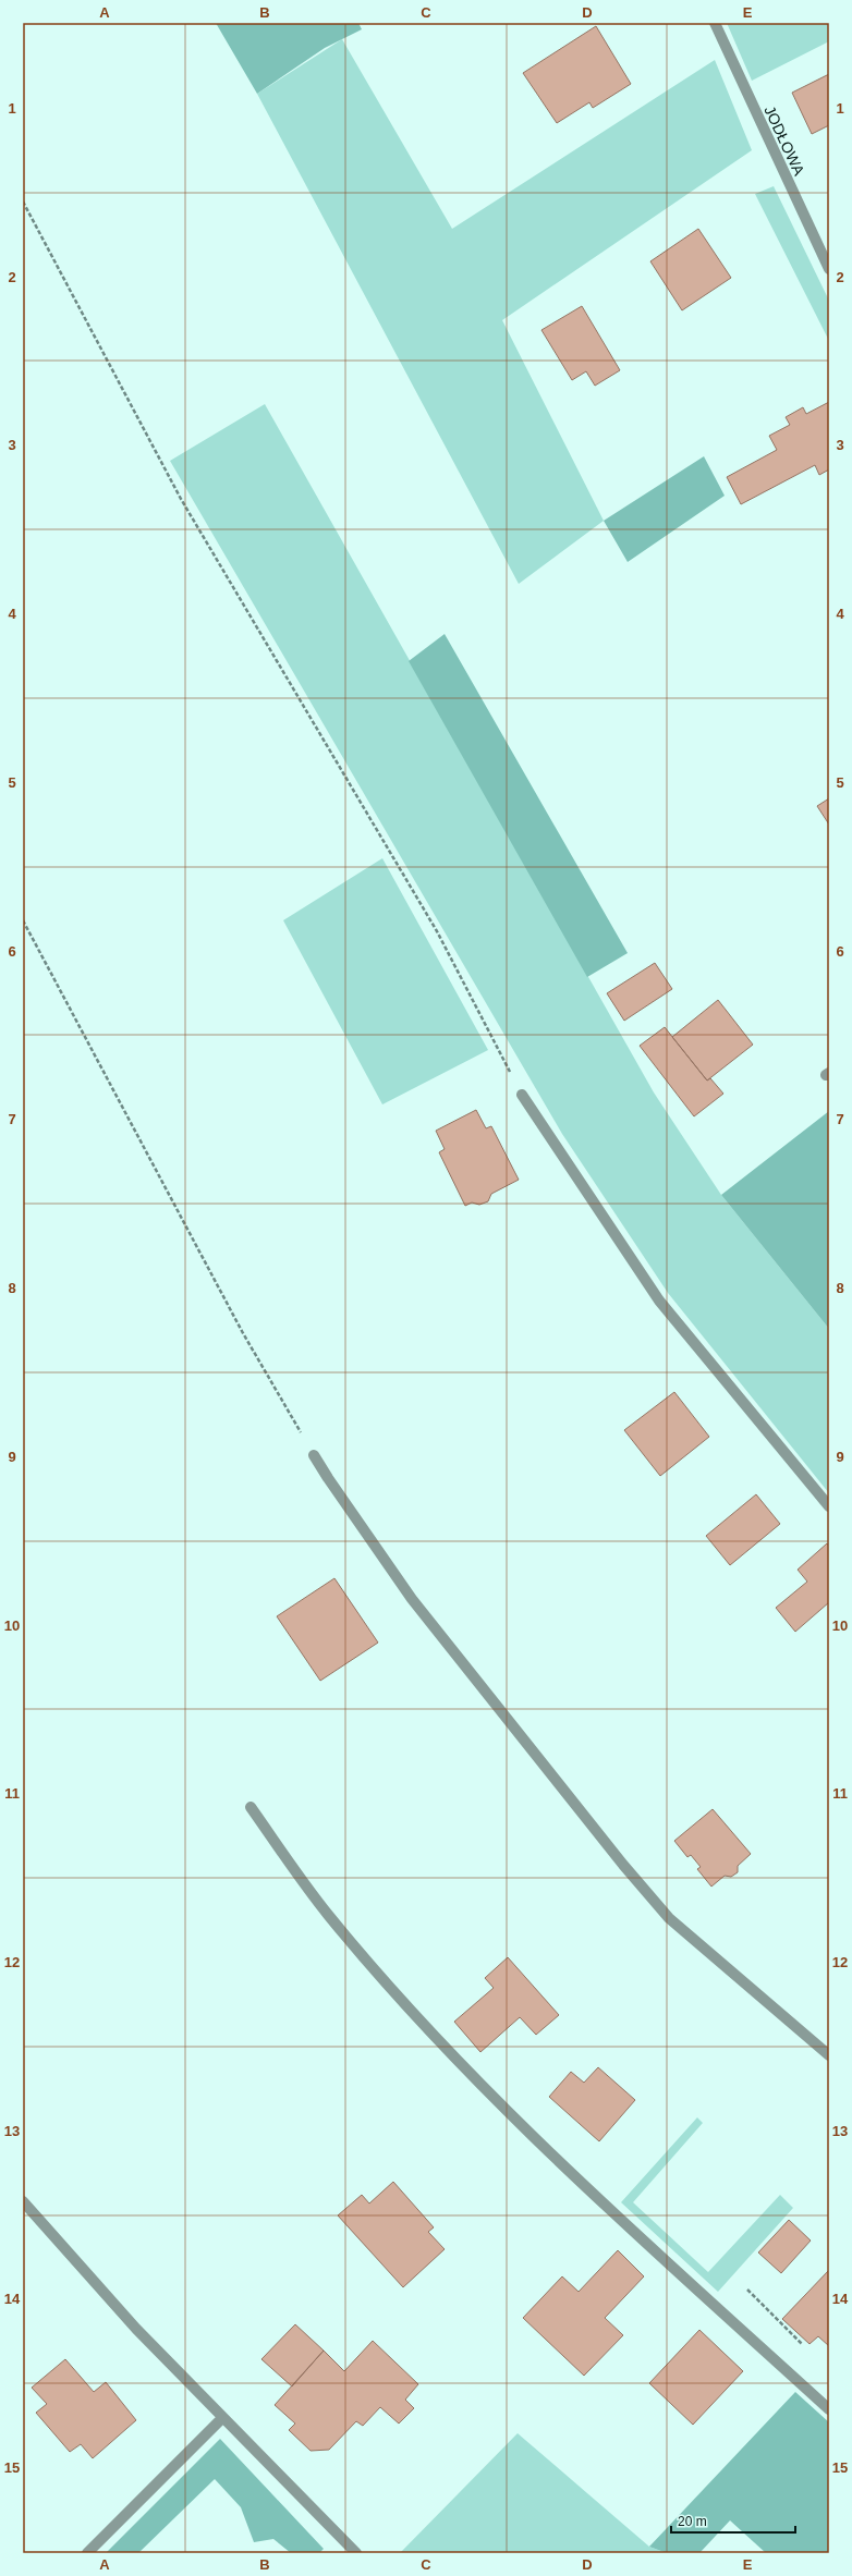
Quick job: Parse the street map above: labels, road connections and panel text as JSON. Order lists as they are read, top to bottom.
{
  "streets": {
    "street": ["JODŁOWA"]
  },
  "scale_bar": "20 m",
  "grid": {
    "columns": [
      "A",
      "B",
      "C",
      "D",
      "E"
    ],
    "rows": [
      "1",
      "2",
      "3",
      "4",
      "5",
      "6",
      "7",
      "8",
      "9",
      "10",
      "11",
      "12",
      "13",
      "14",
      "15"
    ]
  }
}
